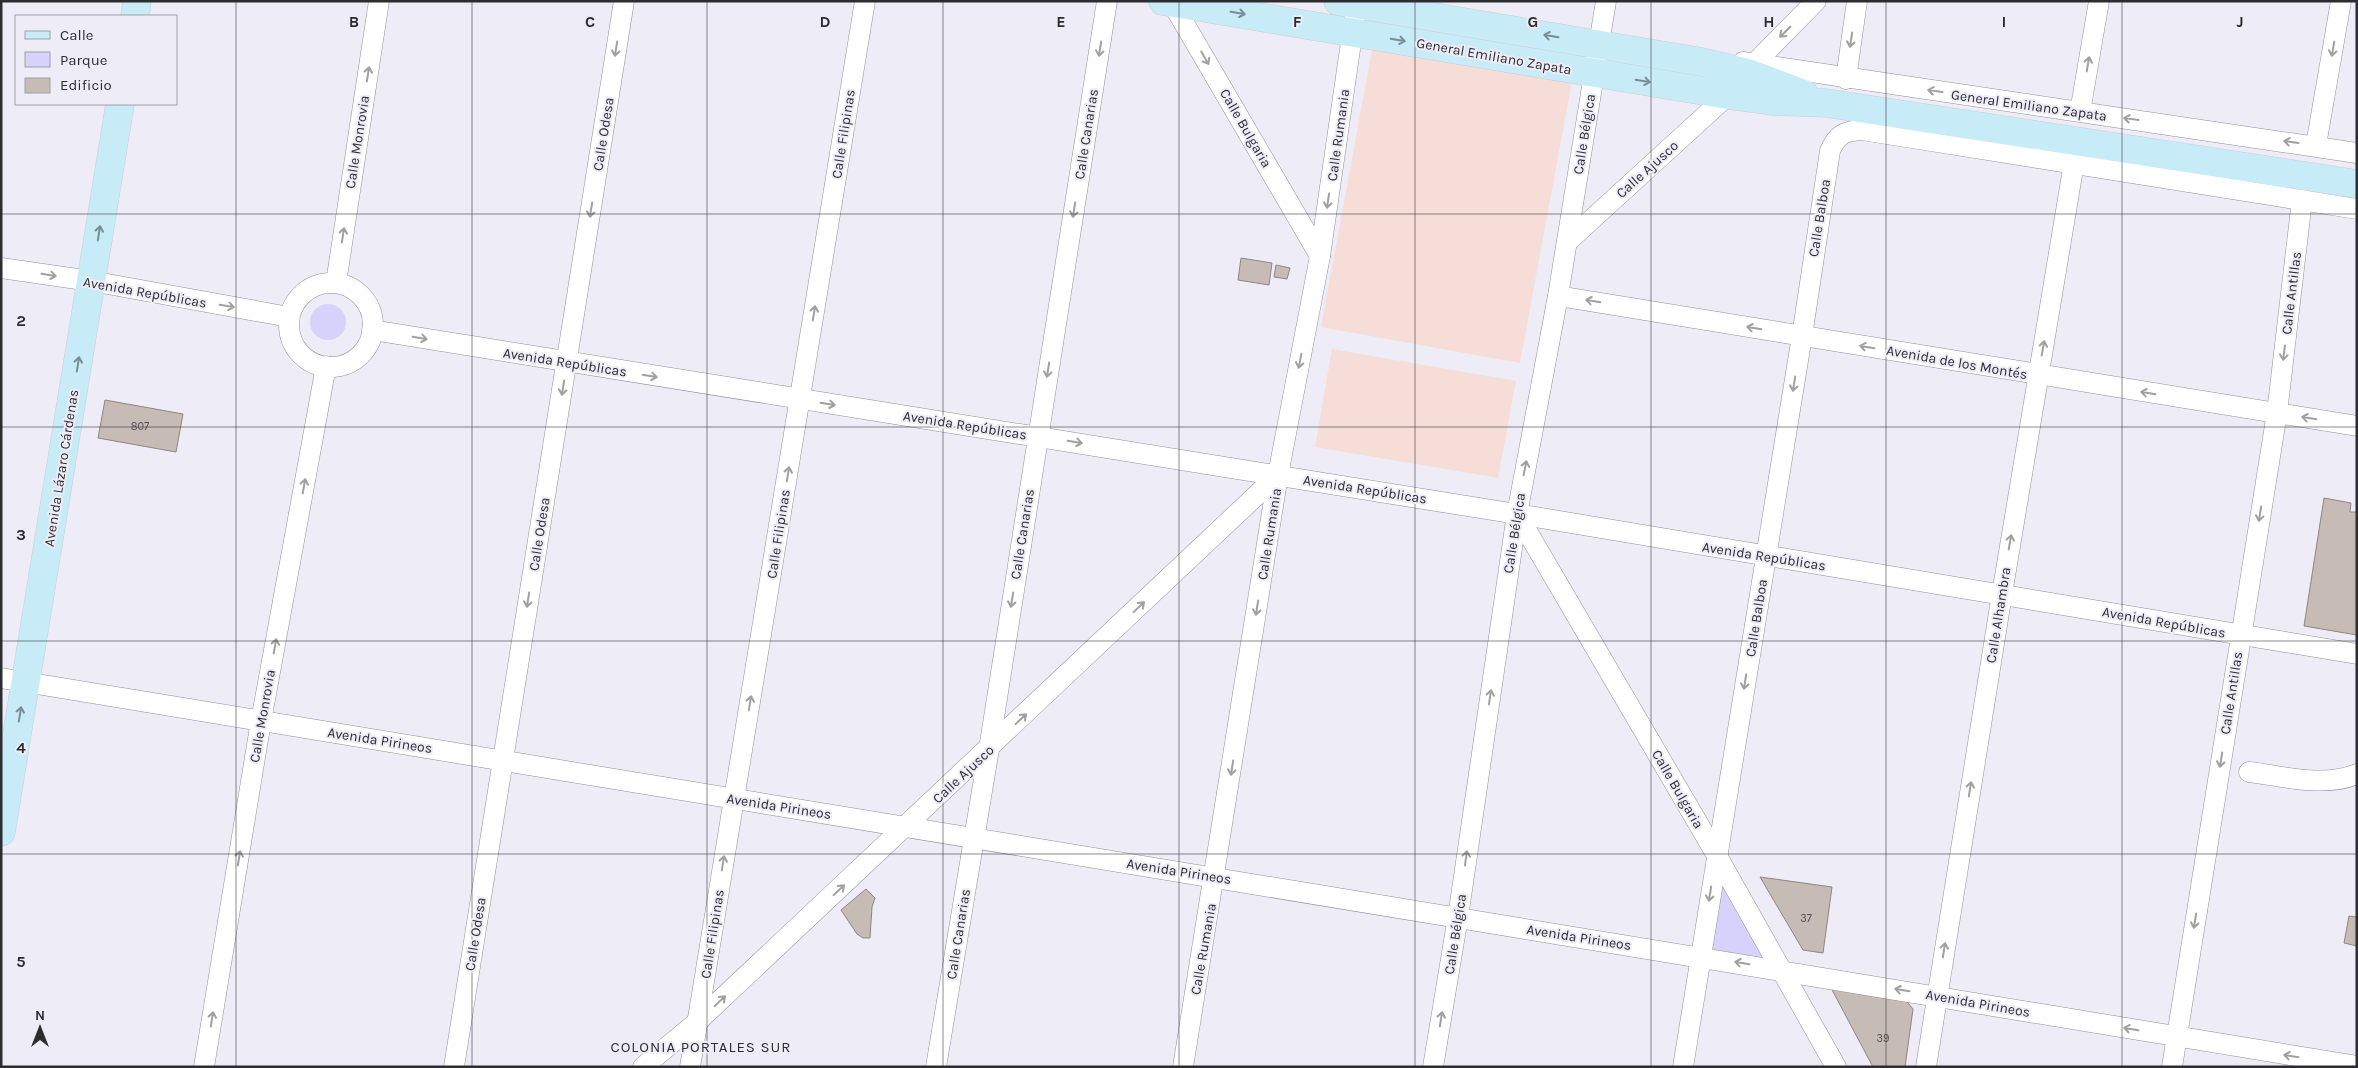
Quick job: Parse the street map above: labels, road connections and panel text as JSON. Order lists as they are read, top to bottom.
{
  "streets": {
    "main road": ["General Emiliano Zapata", "Avenida Lázaro Cárdenas"],
    "street": [
      "Calle Bulgaria",
      "Calle Odesa",
      "Calle Filipinas",
      "Calle Canarias",
      "Calle Bélgica",
      "Calle Rumania",
      "Calle Monrovia",
      "Calle Ajusco",
      "Calle Balboa",
      "Avenida Repúblicas",
      "Calle Antillas",
      "Avenida de los Montés",
      "Calle Alhambra",
      "Avenida Pirineos"
    ]
  },
  "crossings": [
    ["General Emiliano Zapata", "Calle Bulgaria"],
    ["General Emiliano Zapata", "Calle Bélgica"],
    ["General Emiliano Zapata", "Calle Rumania"],
    ["General Emiliano Zapata", "Calle Ajusco"],
    ["Calle Bulgaria", "Calle Bélgica"],
    ["Calle Bulgaria", "Calle Rumania"],
    ["Calle Bulgaria", "Calle Balboa"],
    ["Calle Bulgaria", "Avenida Repúblicas"],
    ["Calle Bulgaria", "Avenida Pirineos"],
    ["Calle Odesa", "Avenida Repúblicas"],
    ["Calle Odesa", "Avenida Pirineos"],
    ["Calle Filipinas", "Calle Ajusco"],
    ["Calle Filipinas", "Avenida Repúblicas"],
    ["Calle Filipinas", "Avenida Pirineos"],
    ["Calle Canarias", "Calle Ajusco"],
    ["Calle Canarias", "Avenida Repúblicas"],
    ["Calle Canarias", "Avenida Pirineos"],
    ["Calle Bélgica", "Calle Ajusco"],
    ["Calle Bélgica", "Avenida Repúblicas"],
    ["Calle Bélgica", "Avenida de los Montés"],
    ["Calle Bélgica", "Avenida Pirineos"],
    ["Calle Rumania", "Calle Ajusco"],
    ["Calle Rumania", "Avenida Repúblicas"],
    ["Calle Rumania", "Avenida Pirineos"],
    ["Calle Monrovia", "Avenida Repúblicas"],
    ["Calle Monrovia", "Avenida Pirineos"],
    ["Calle Ajusco", "Avenida Repúblicas"],
    ["Calle Ajusco", "Avenida Pirineos"],
    ["Calle Balboa", "Avenida Repúblicas"],
    ["Calle Balboa", "Avenida de los Montés"],
    ["Calle Balboa", "Calle Alhambra"],
    ["Calle Balboa", "Avenida Pirineos"],
    ["Avenida Repúblicas", "Calle Antillas"],
    ["Avenida Repúblicas", "Avenida Lázaro Cárdenas"],
    ["Avenida Repúblicas", "Calle Alhambra"],
    ["Calle Antillas", "Avenida de los Montés"],
    ["Calle Antillas", "Avenida Pirineos"],
    ["Avenida de los Montés", "Calle Alhambra"],
    ["Avenida Lázaro Cárdenas", "Avenida Pirineos"],
    ["Calle Alhambra", "Avenida Pirineos"]
  ],
  "one_way": [
    "Calle Odesa",
    "Calle Filipinas",
    "Calle Canarias",
    "Calle Bélgica",
    "Calle Rumania",
    "Calle Monrovia",
    "Calle Ajusco",
    "Calle Balboa",
    "Avenida Repúblicas",
    "Calle Antillas",
    "Avenida de los Montés",
    "Avenida Lázaro Cárdenas",
    "Calle Alhambra"
  ],
  "districts": ["COLONIA PORTALES SUR"],
  "house_numbers": ["807", "37", "39"],
  "legend": ["Calle", "Parque", "Edificio"],
  "north": "top",
  "grid": {
    "columns": [
      "B",
      "C",
      "D",
      "E",
      "F",
      "G",
      "H",
      "I",
      "J"
    ],
    "rows": [
      "2",
      "3",
      "4",
      "5"
    ]
  }
}
